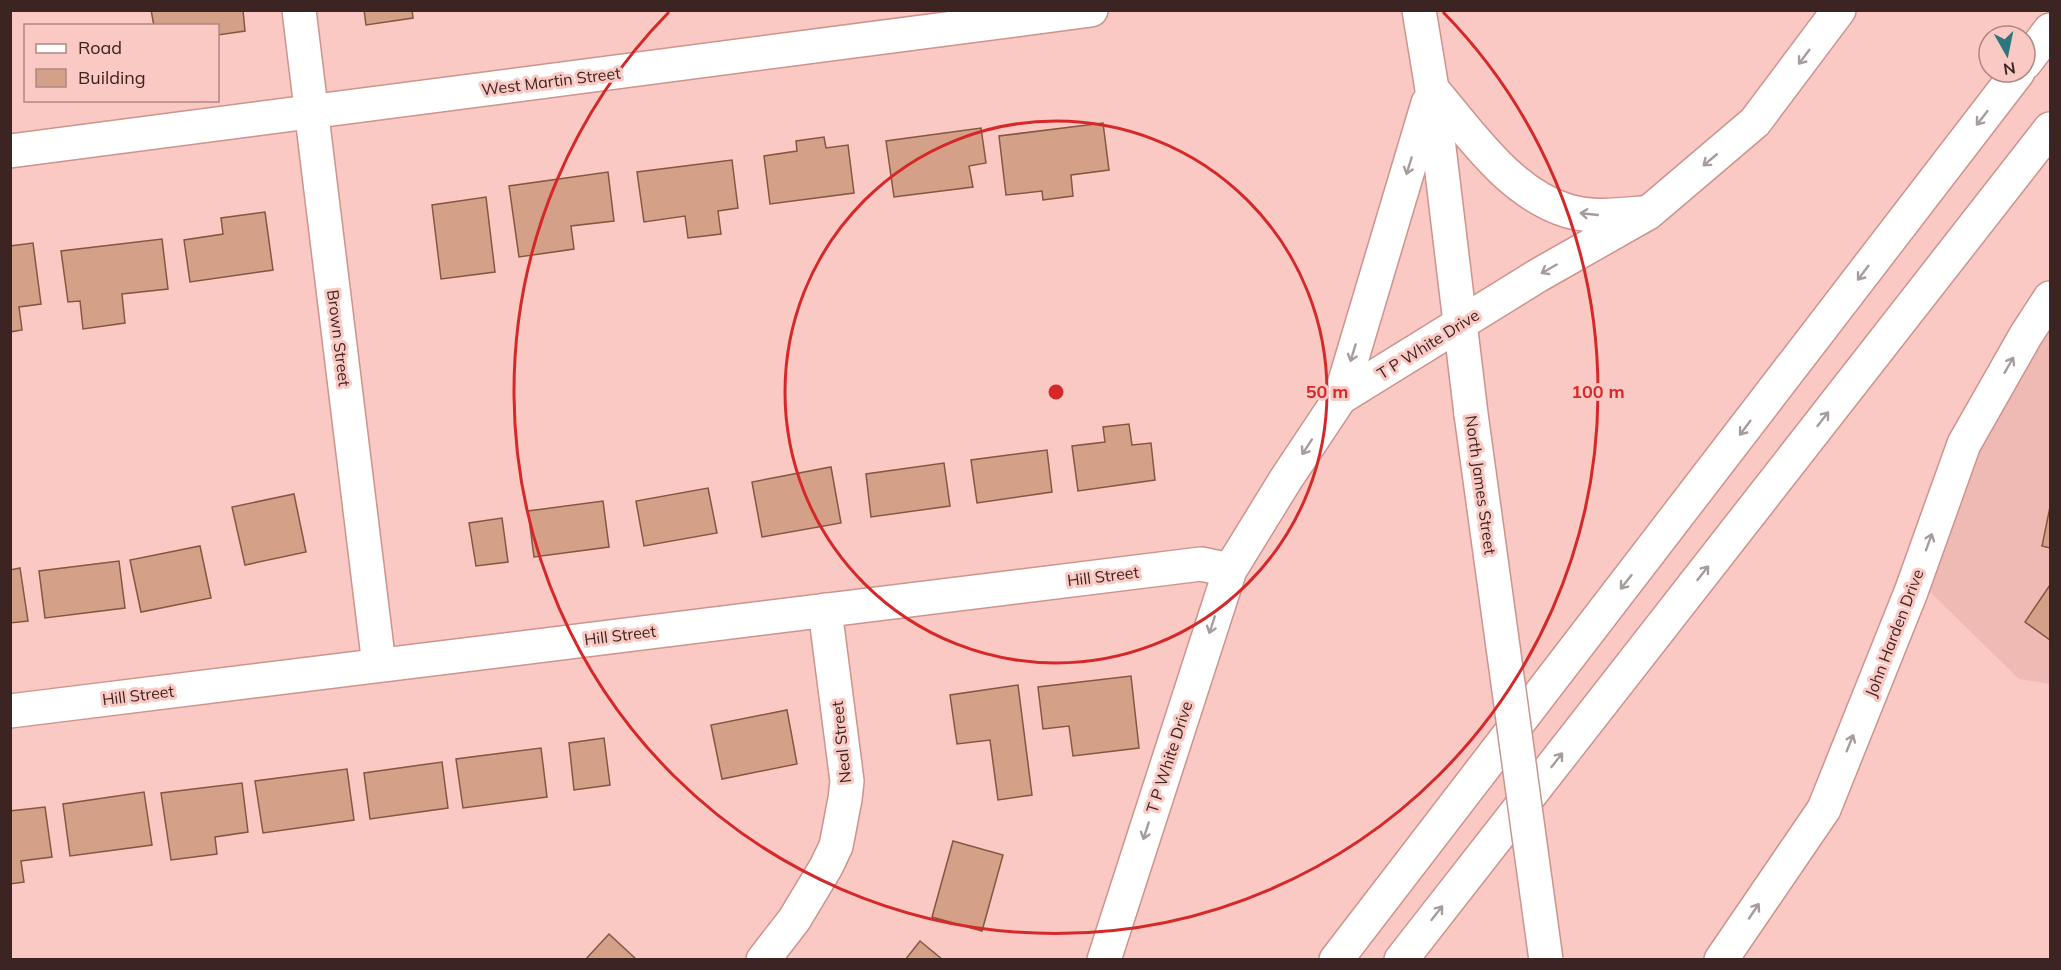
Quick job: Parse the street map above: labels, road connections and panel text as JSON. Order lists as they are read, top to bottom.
{
  "streets": {
    "main road": [
      "West Martin Street",
      "Brown Street",
      "T P White Drive",
      "North James Street",
      "Hill Street",
      "John Harden Drive",
      "Neal Street"
    ]
  },
  "crossings": [
    ["West Martin Street", "Brown Street"],
    ["Brown Street", "Hill Street"],
    ["T P White Drive", "North James Street"],
    ["T P White Drive", "Hill Street"],
    ["Hill Street", "Neal Street"]
  ],
  "legend": ["Road", "Building"],
  "north": "bottom",
  "rings": ["50 m", "100 m"]
}
